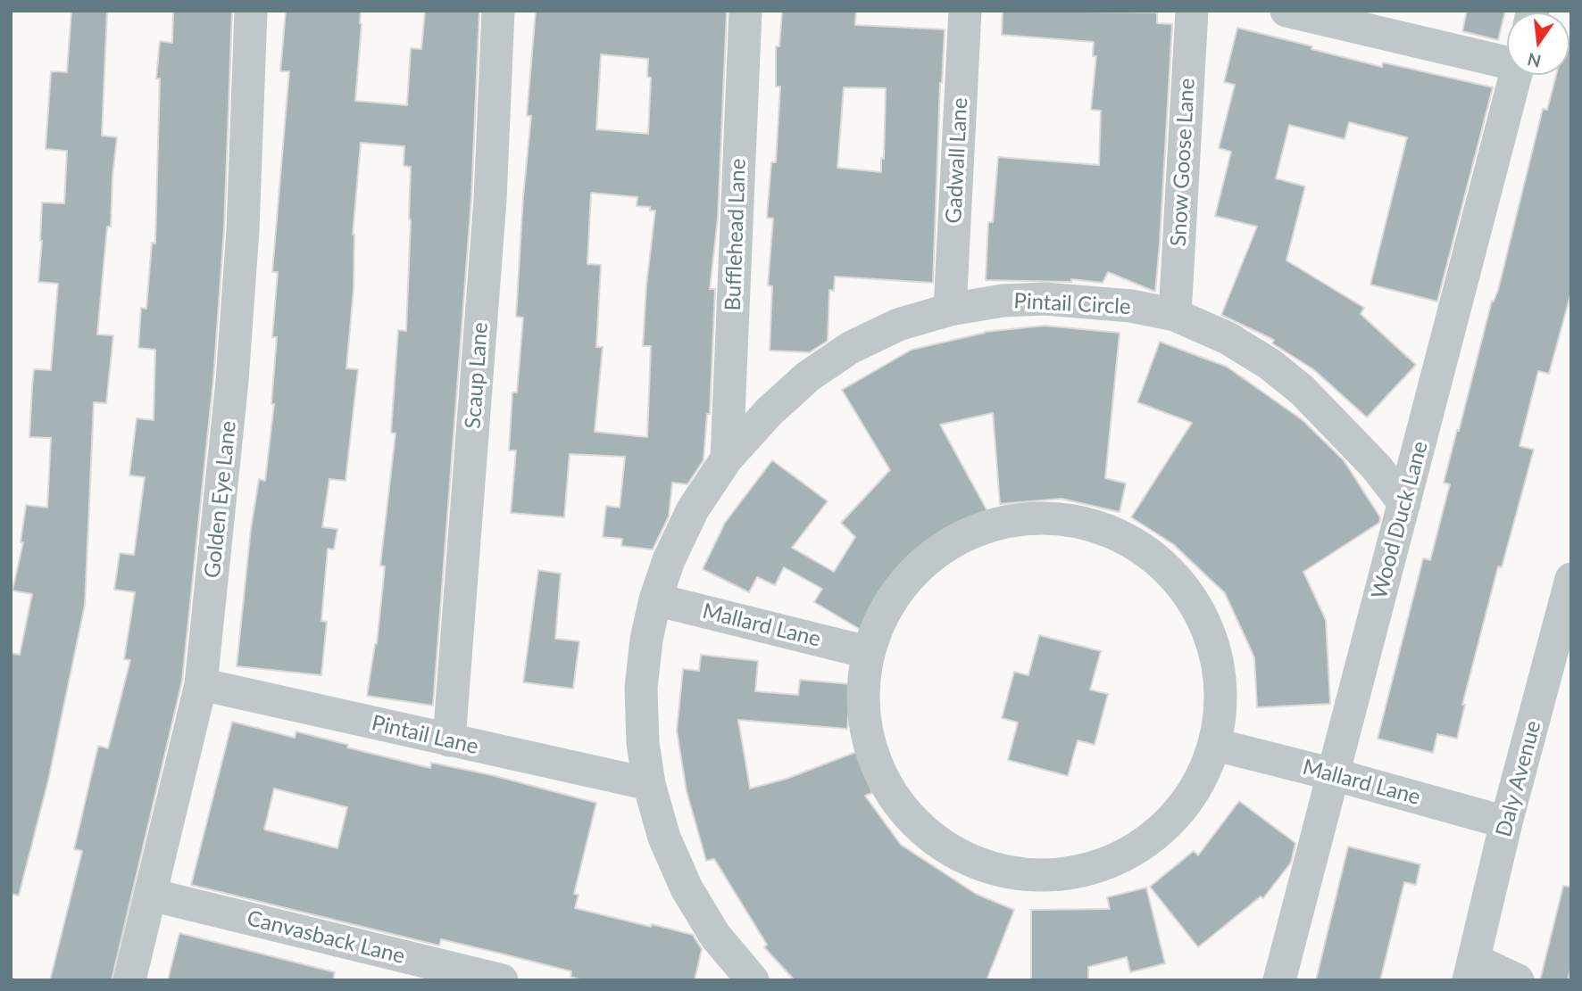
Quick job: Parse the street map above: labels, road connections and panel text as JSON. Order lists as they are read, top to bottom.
{
  "streets": {
    "street": [
      "Gadwall Lane",
      "Snow Goose Lane",
      "Bufflehead Lane",
      "Pintail Circle",
      "Scaup Lane",
      "Golden Eye Lane",
      "Wood Duck Lane",
      "Mallard Lane",
      "Pintail Lane",
      "Daly Avenue",
      "Canvasback Lane"
    ]
  },
  "crossings": [
    ["Gadwall Lane", "Pintail Circle"],
    ["Snow Goose Lane", "Pintail Circle"],
    ["Bufflehead Lane", "Pintail Circle"],
    ["Pintail Circle", "Wood Duck Lane"],
    ["Pintail Circle", "Mallard Lane"],
    ["Pintail Circle", "Pintail Lane"],
    ["Scaup Lane", "Pintail Lane"],
    ["Golden Eye Lane", "Pintail Lane"],
    ["Golden Eye Lane", "Canvasback Lane"],
    ["Wood Duck Lane", "Mallard Lane"],
    ["Mallard Lane", "Daly Avenue"]
  ],
  "north": "bottom"
}
